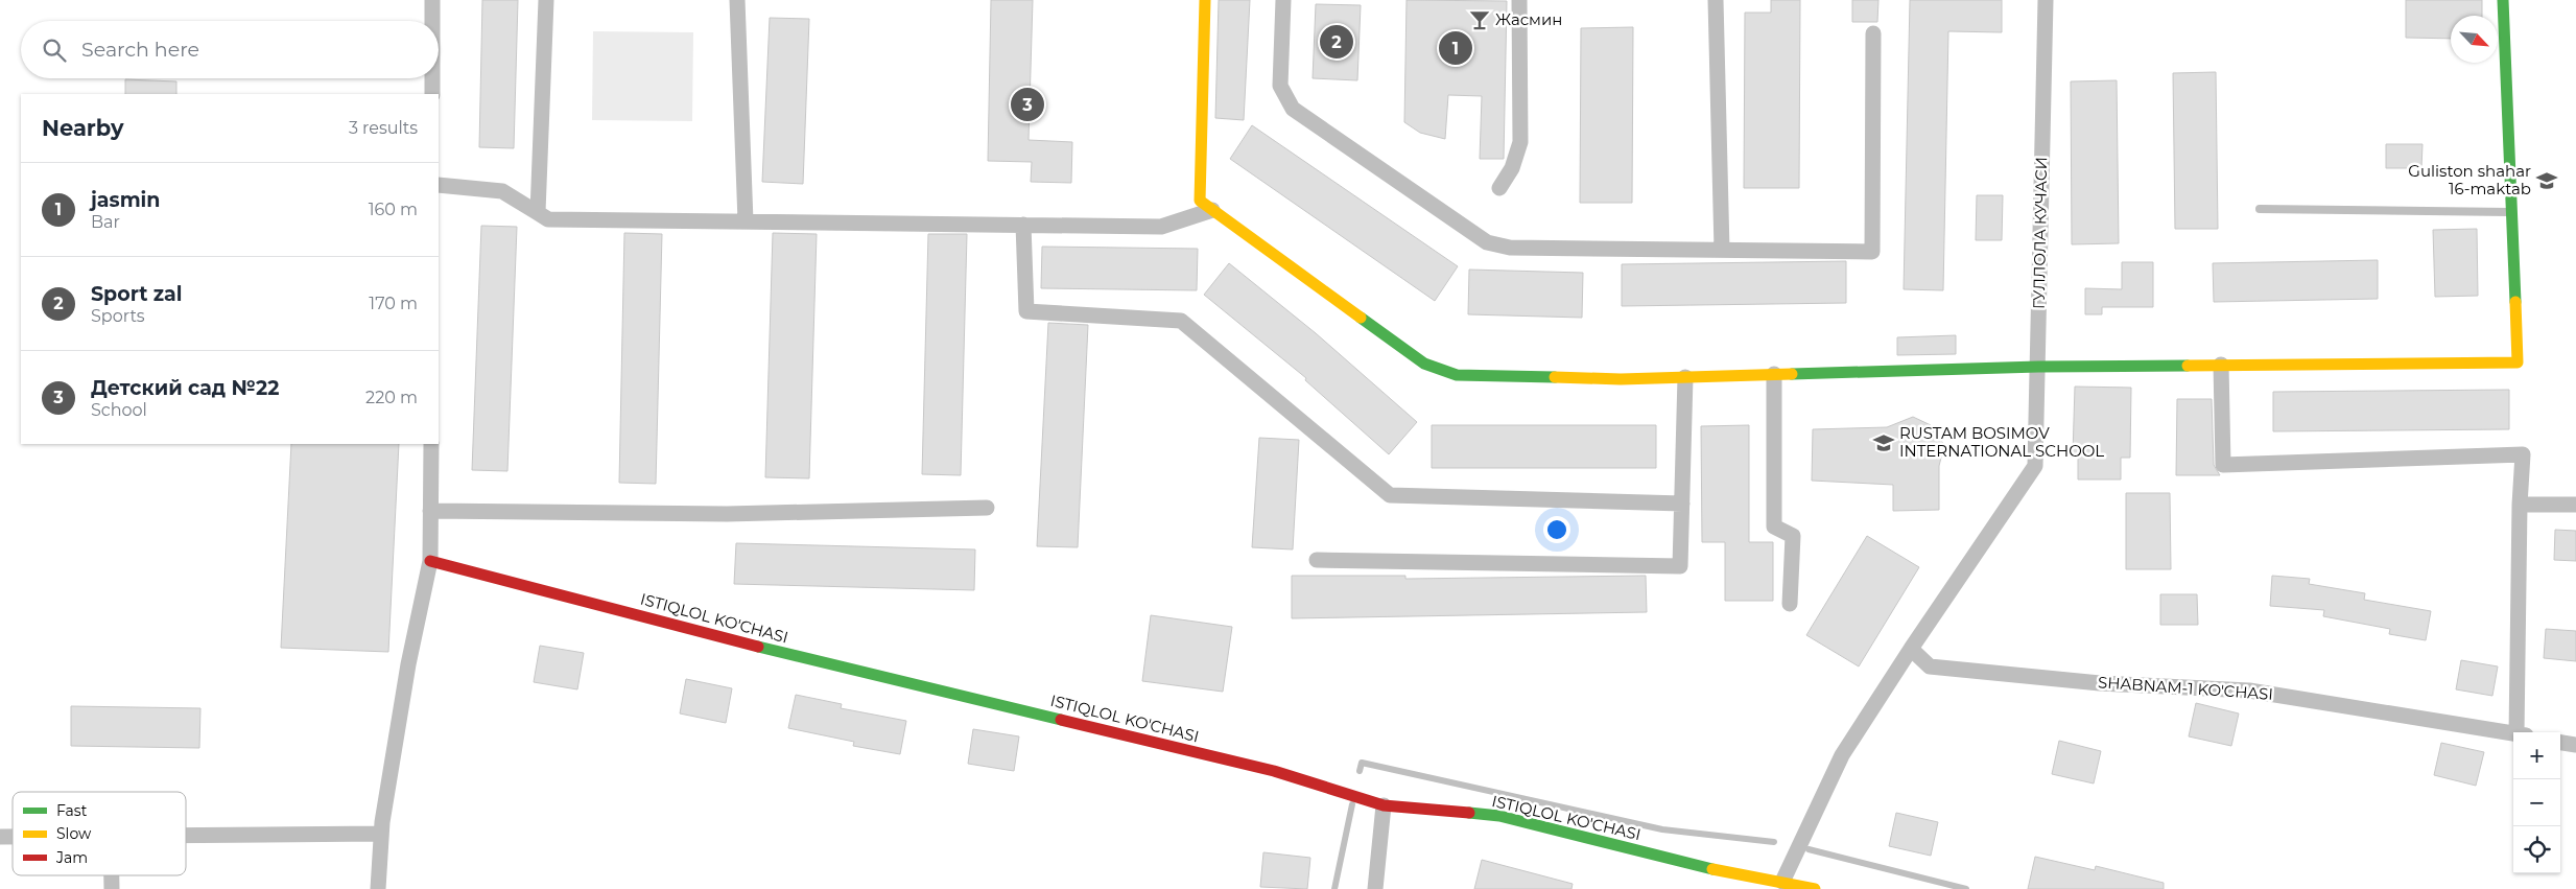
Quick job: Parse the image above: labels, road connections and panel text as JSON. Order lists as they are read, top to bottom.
{
  "streets": {
    "street": ["ГУЛЛОЛА КУЧАСИ", "ISTIQLOL KO'CHASI", "SHABNAM-1 KO'CHASI"]
  },
  "crossings": [
    ["ГУЛЛОЛА КУЧАСИ", "SHABNAM-1 KO'CHASI"]
  ],
  "places": {
    "bar": ["Жасмин"],
    "school or university": ["Guliston shahar 16-maktab", "RUSTAM BOSIMOV INTERNATIONAL SCHOOL"]
  },
  "legend": ["Fast", "Slow", "Jam"],
  "north": "bottom right",
  "page": {
    "search": "Search here",
    "pins": ["2", "1", "3"],
    "heading": ["Nearby", "3 results"],
    "list": [
      {
        "mark": "1",
        "name": "jasmin",
        "note": "Bar",
        "value": "160 m"
      },
      {
        "mark": "2",
        "name": "Sport zal",
        "note": "Sports",
        "value": "170 m"
      },
      {
        "mark": "3",
        "name": "Детский сад №22",
        "note": "School",
        "value": "220 m"
      }
    ],
    "map_buttons": ["+", "−"]
  }
}
